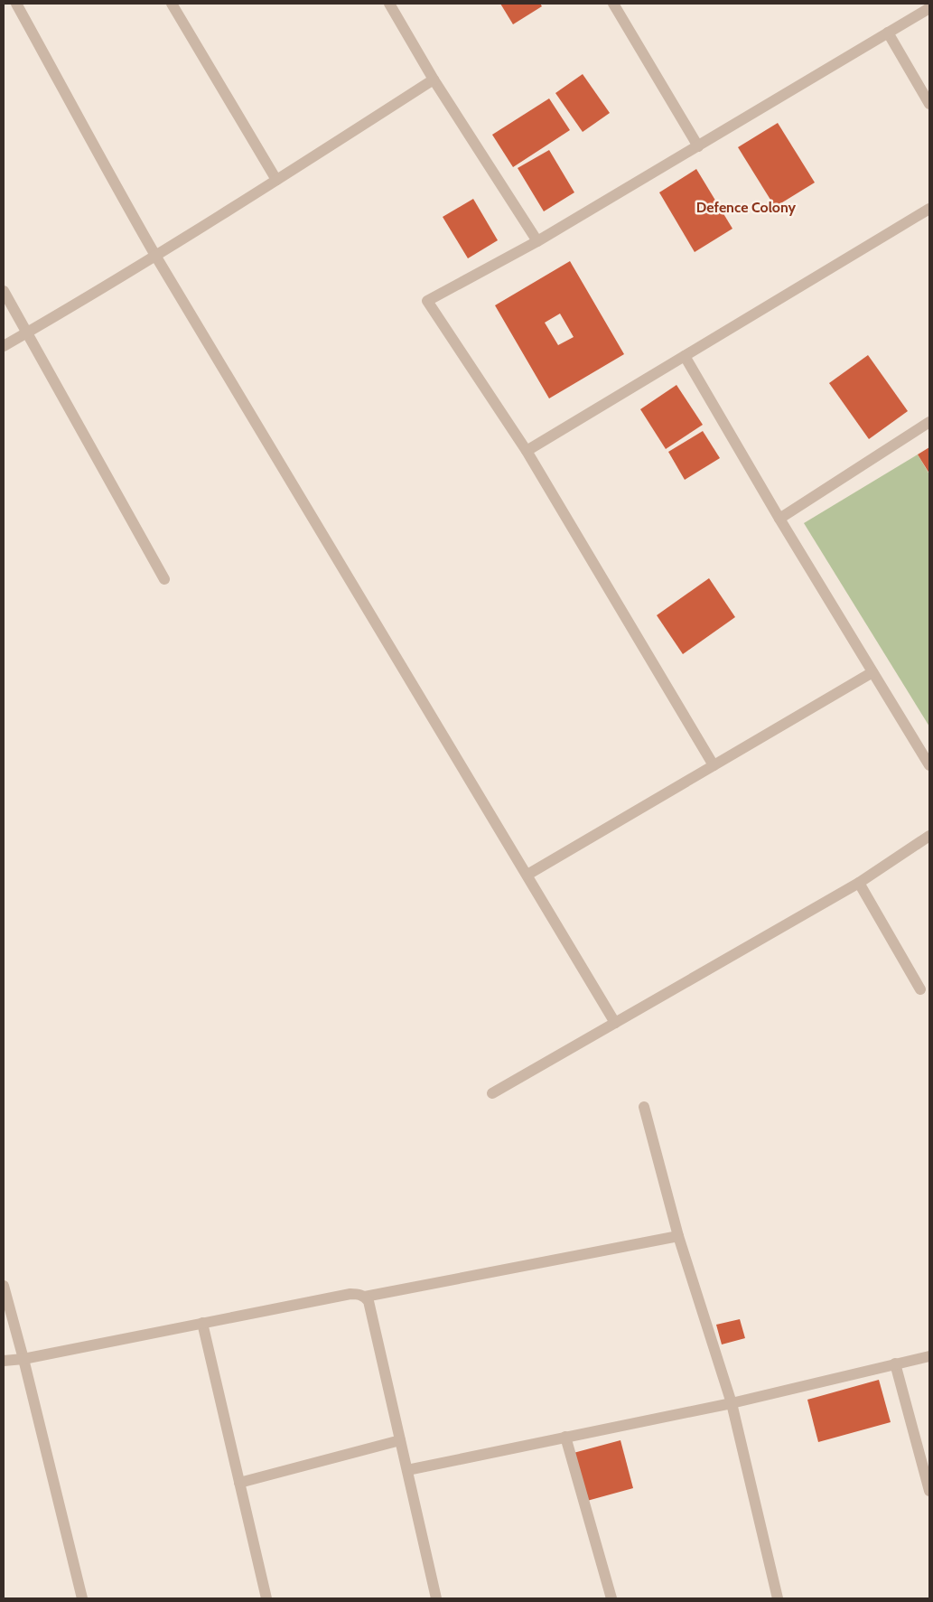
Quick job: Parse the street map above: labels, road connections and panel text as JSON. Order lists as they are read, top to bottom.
{
  "districts": ["Defence Colony"]
}
